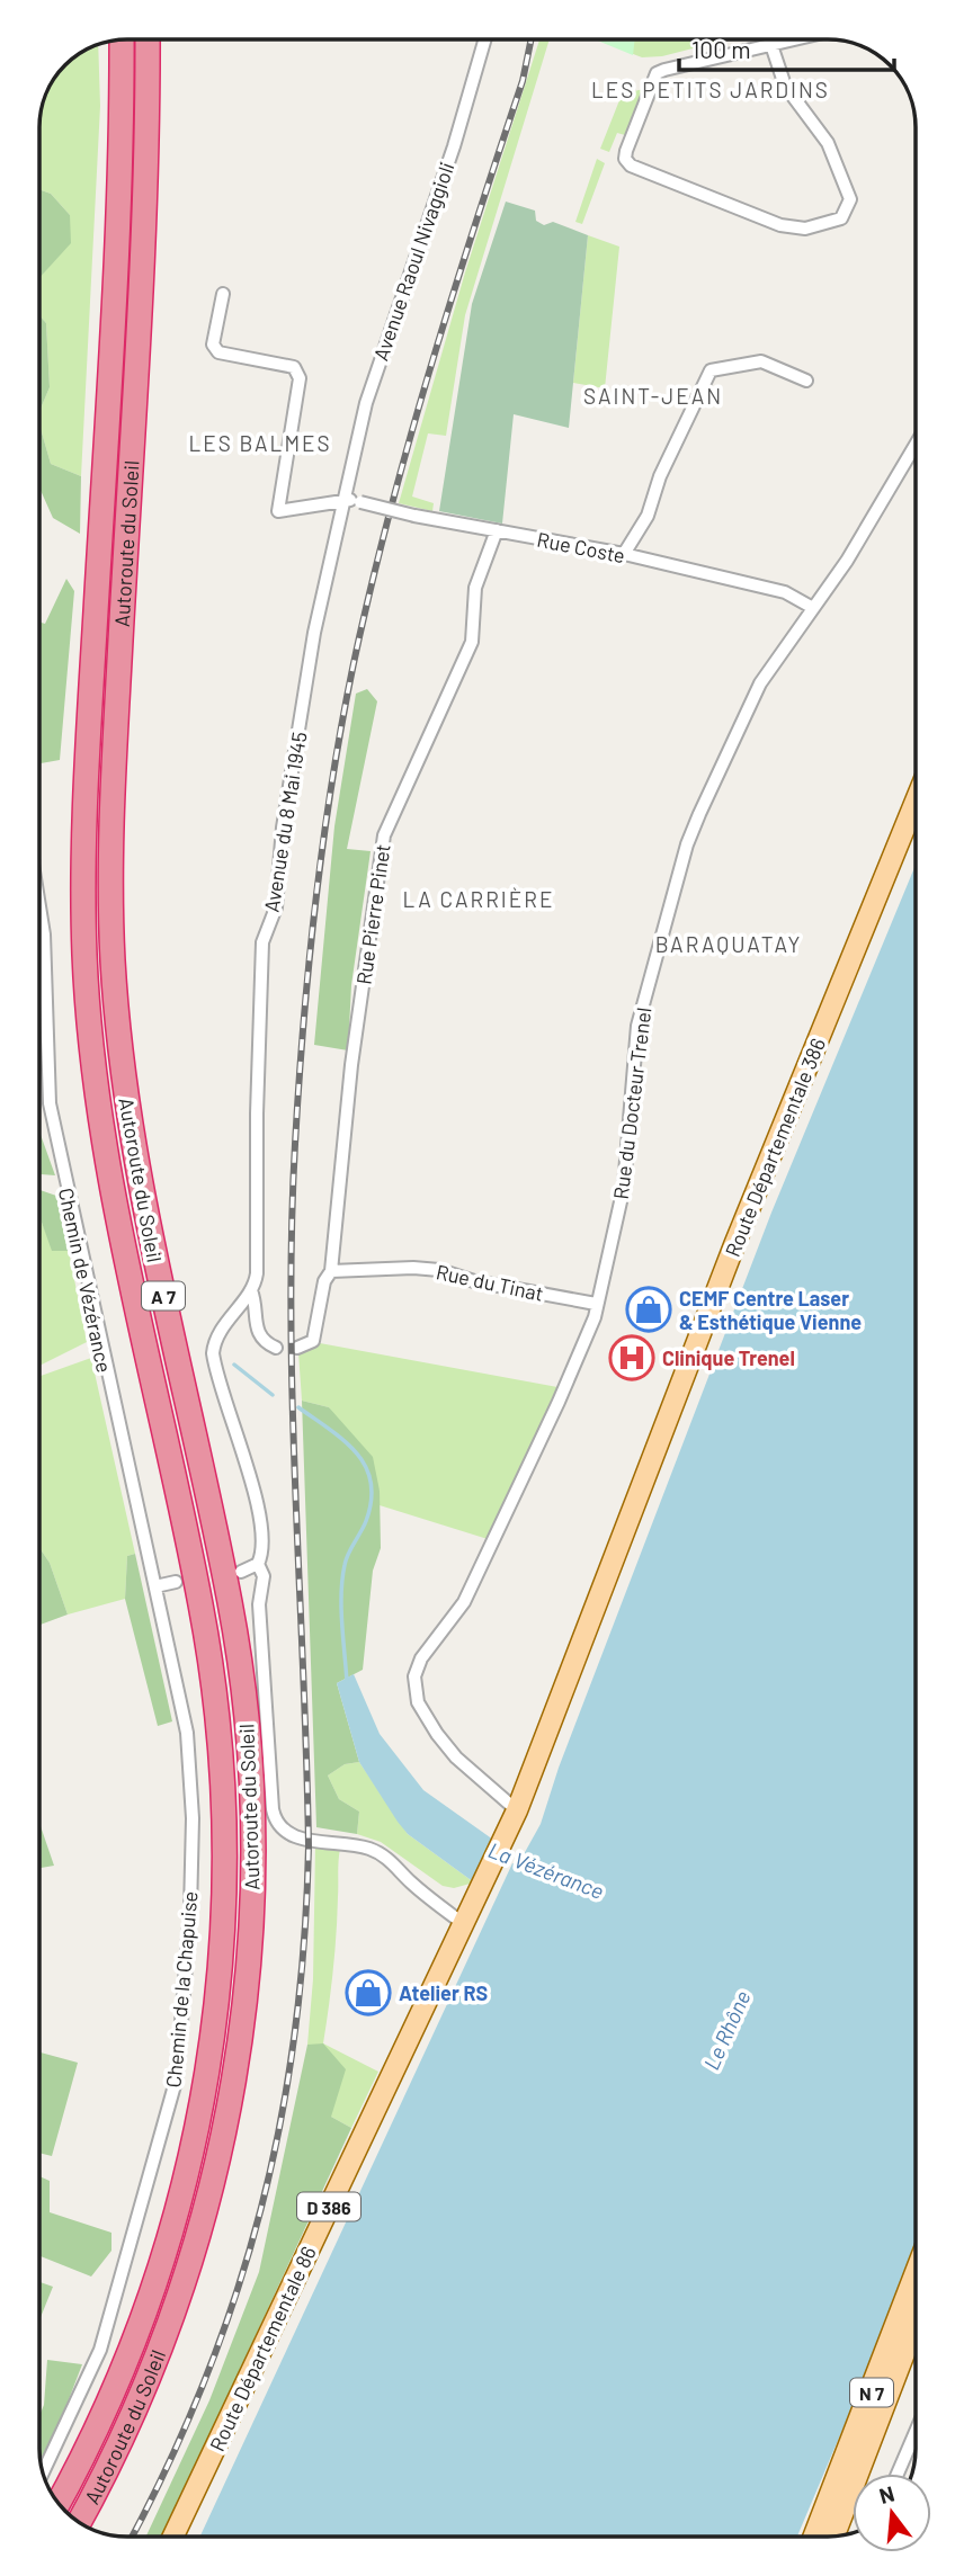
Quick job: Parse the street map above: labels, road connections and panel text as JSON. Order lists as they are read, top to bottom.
{
  "streets": {
    "highway": ["Autoroute du Soleil", "A 7"],
    "main road": [
      "Route Départementale 386",
      "D 386",
      "Route Départementale 86",
      "N 7"
    ],
    "street": [
      "Avenue Raoul Nivaggioli",
      "Rue Coste",
      "Avenue du 8 Mai 1945",
      "Rue Pierre Pinet",
      "Rue du Docteur Trenel",
      "Chemin de Vézérance",
      "Rue du Tinat",
      "Chemin de la Chapuise"
    ]
  },
  "crossings": [
    ["Avenue Raoul Nivaggioli", "Rue Coste"],
    ["Avenue Raoul Nivaggioli", "Avenue du 8 Mai 1945"],
    ["Rue Coste", "Avenue du 8 Mai 1945"],
    ["Rue Coste", "Rue Pierre Pinet"],
    ["Rue Coste", "Rue du Docteur Trenel"],
    ["Rue Pierre Pinet", "Rue du Tinat"],
    ["Rue du Docteur Trenel", "Route Départementale 386"],
    ["Rue du Docteur Trenel", "Rue du Tinat"],
    ["Route Départementale 386", "Route Départementale 86"],
    ["Chemin de Vézérance", "Chemin de la Chapuise"]
  ],
  "districts": [
    "LES PETITS JARDINS",
    "SAINT-JEAN",
    "LES BALMES",
    "LA CARRIÈRE",
    "BARAQUATAY"
  ],
  "water": ["La Vézérance", "Le Rhône"],
  "places": {
    "shop": ["CEMF Centre Laser & Esthétique Vienne", "Atelier RS"],
    "hospital": ["Clinique Trenel"]
  },
  "scale_bar": "100 m",
  "north": "top"
}
